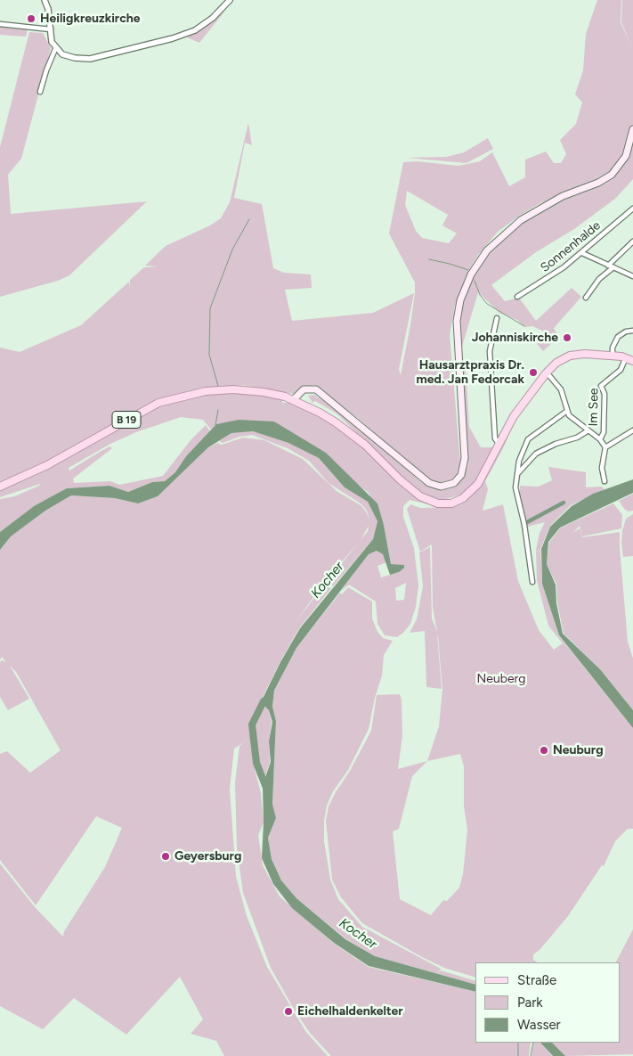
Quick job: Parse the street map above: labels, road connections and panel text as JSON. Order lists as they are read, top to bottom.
{
  "streets": {
    "main road": ["B 19"],
    "street": ["Sonnenhalde", "Im See"]
  },
  "crossings": [
    ["Im See", "B 19"]
  ],
  "water": ["Kocher"],
  "parks": ["Neuberg"],
  "places": [
    "Heiligkreuzkirche",
    "Johanniskirche",
    "Hausarztpraxis Dr. med. Jan Fedorcak",
    "Neuburg",
    "Geyersburg",
    "Eichelhaldenkelter"
  ],
  "legend": ["Straße", "Park", "Wasser"]
}
